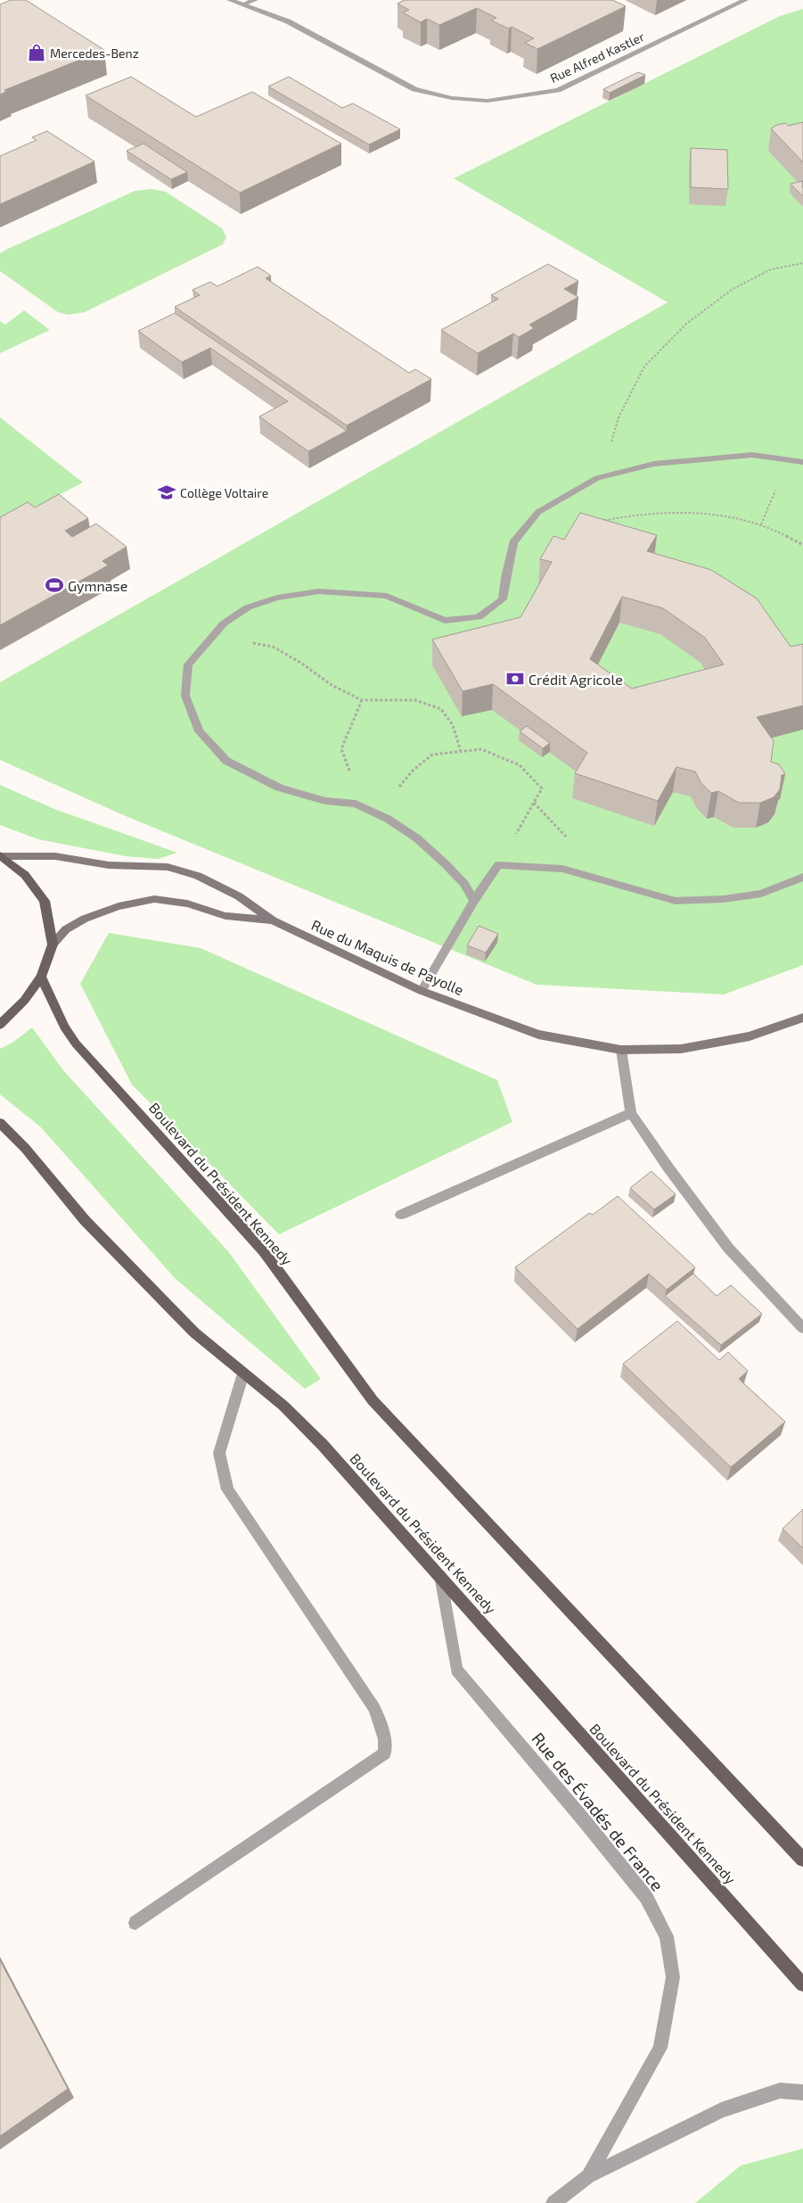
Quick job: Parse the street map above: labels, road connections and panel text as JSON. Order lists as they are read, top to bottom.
{
  "streets": {
    "main road": ["Boulevard du Président Kennedy"],
    "street": ["Rue Alfred Kastler", "Rue du Maquis de Payolle", "Rue des Évadés de France"]
  },
  "crossings": [
    ["Boulevard du Président Kennedy", "Rue des Évadés de France"]
  ],
  "places": {
    "shop": ["Mercedes-Benz"],
    "school or university": ["Collège Voltaire"],
    "sports": ["Gymnase"],
    "bank": ["Crédit Agricole"]
  }
}
